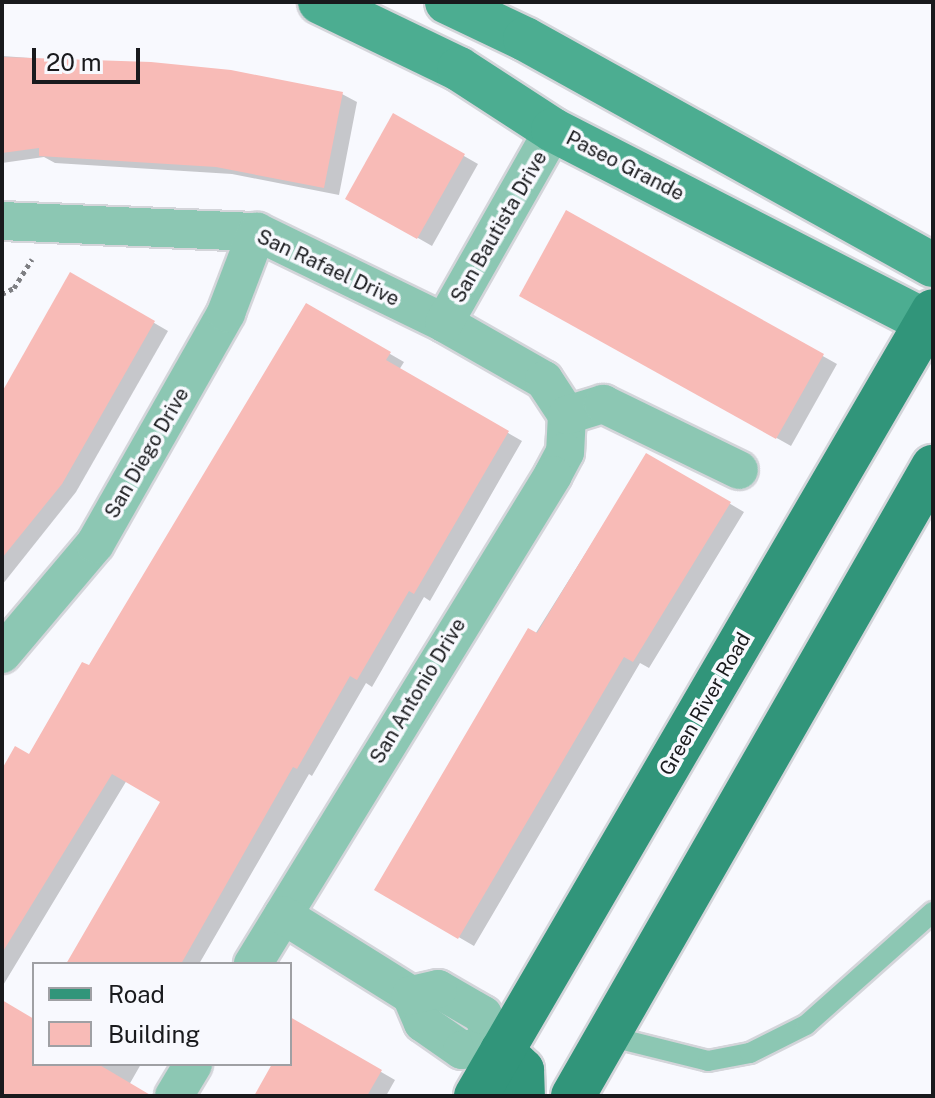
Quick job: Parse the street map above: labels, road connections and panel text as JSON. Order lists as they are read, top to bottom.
{
  "streets": {
    "main road": ["Paseo Grande", "Green River Road"],
    "street": [
      "San Bautista Drive",
      "San Rafael Drive",
      "San Diego Drive",
      "San Antonio Drive"
    ]
  },
  "crossings": [
    ["Paseo Grande", "San Bautista Drive"],
    ["Paseo Grande", "Green River Road"],
    ["San Bautista Drive", "San Rafael Drive"],
    ["San Rafael Drive", "San Diego Drive"],
    ["San Rafael Drive", "San Antonio Drive"]
  ],
  "legend": ["Road", "Building"],
  "scale_bar": "20 m"
}
